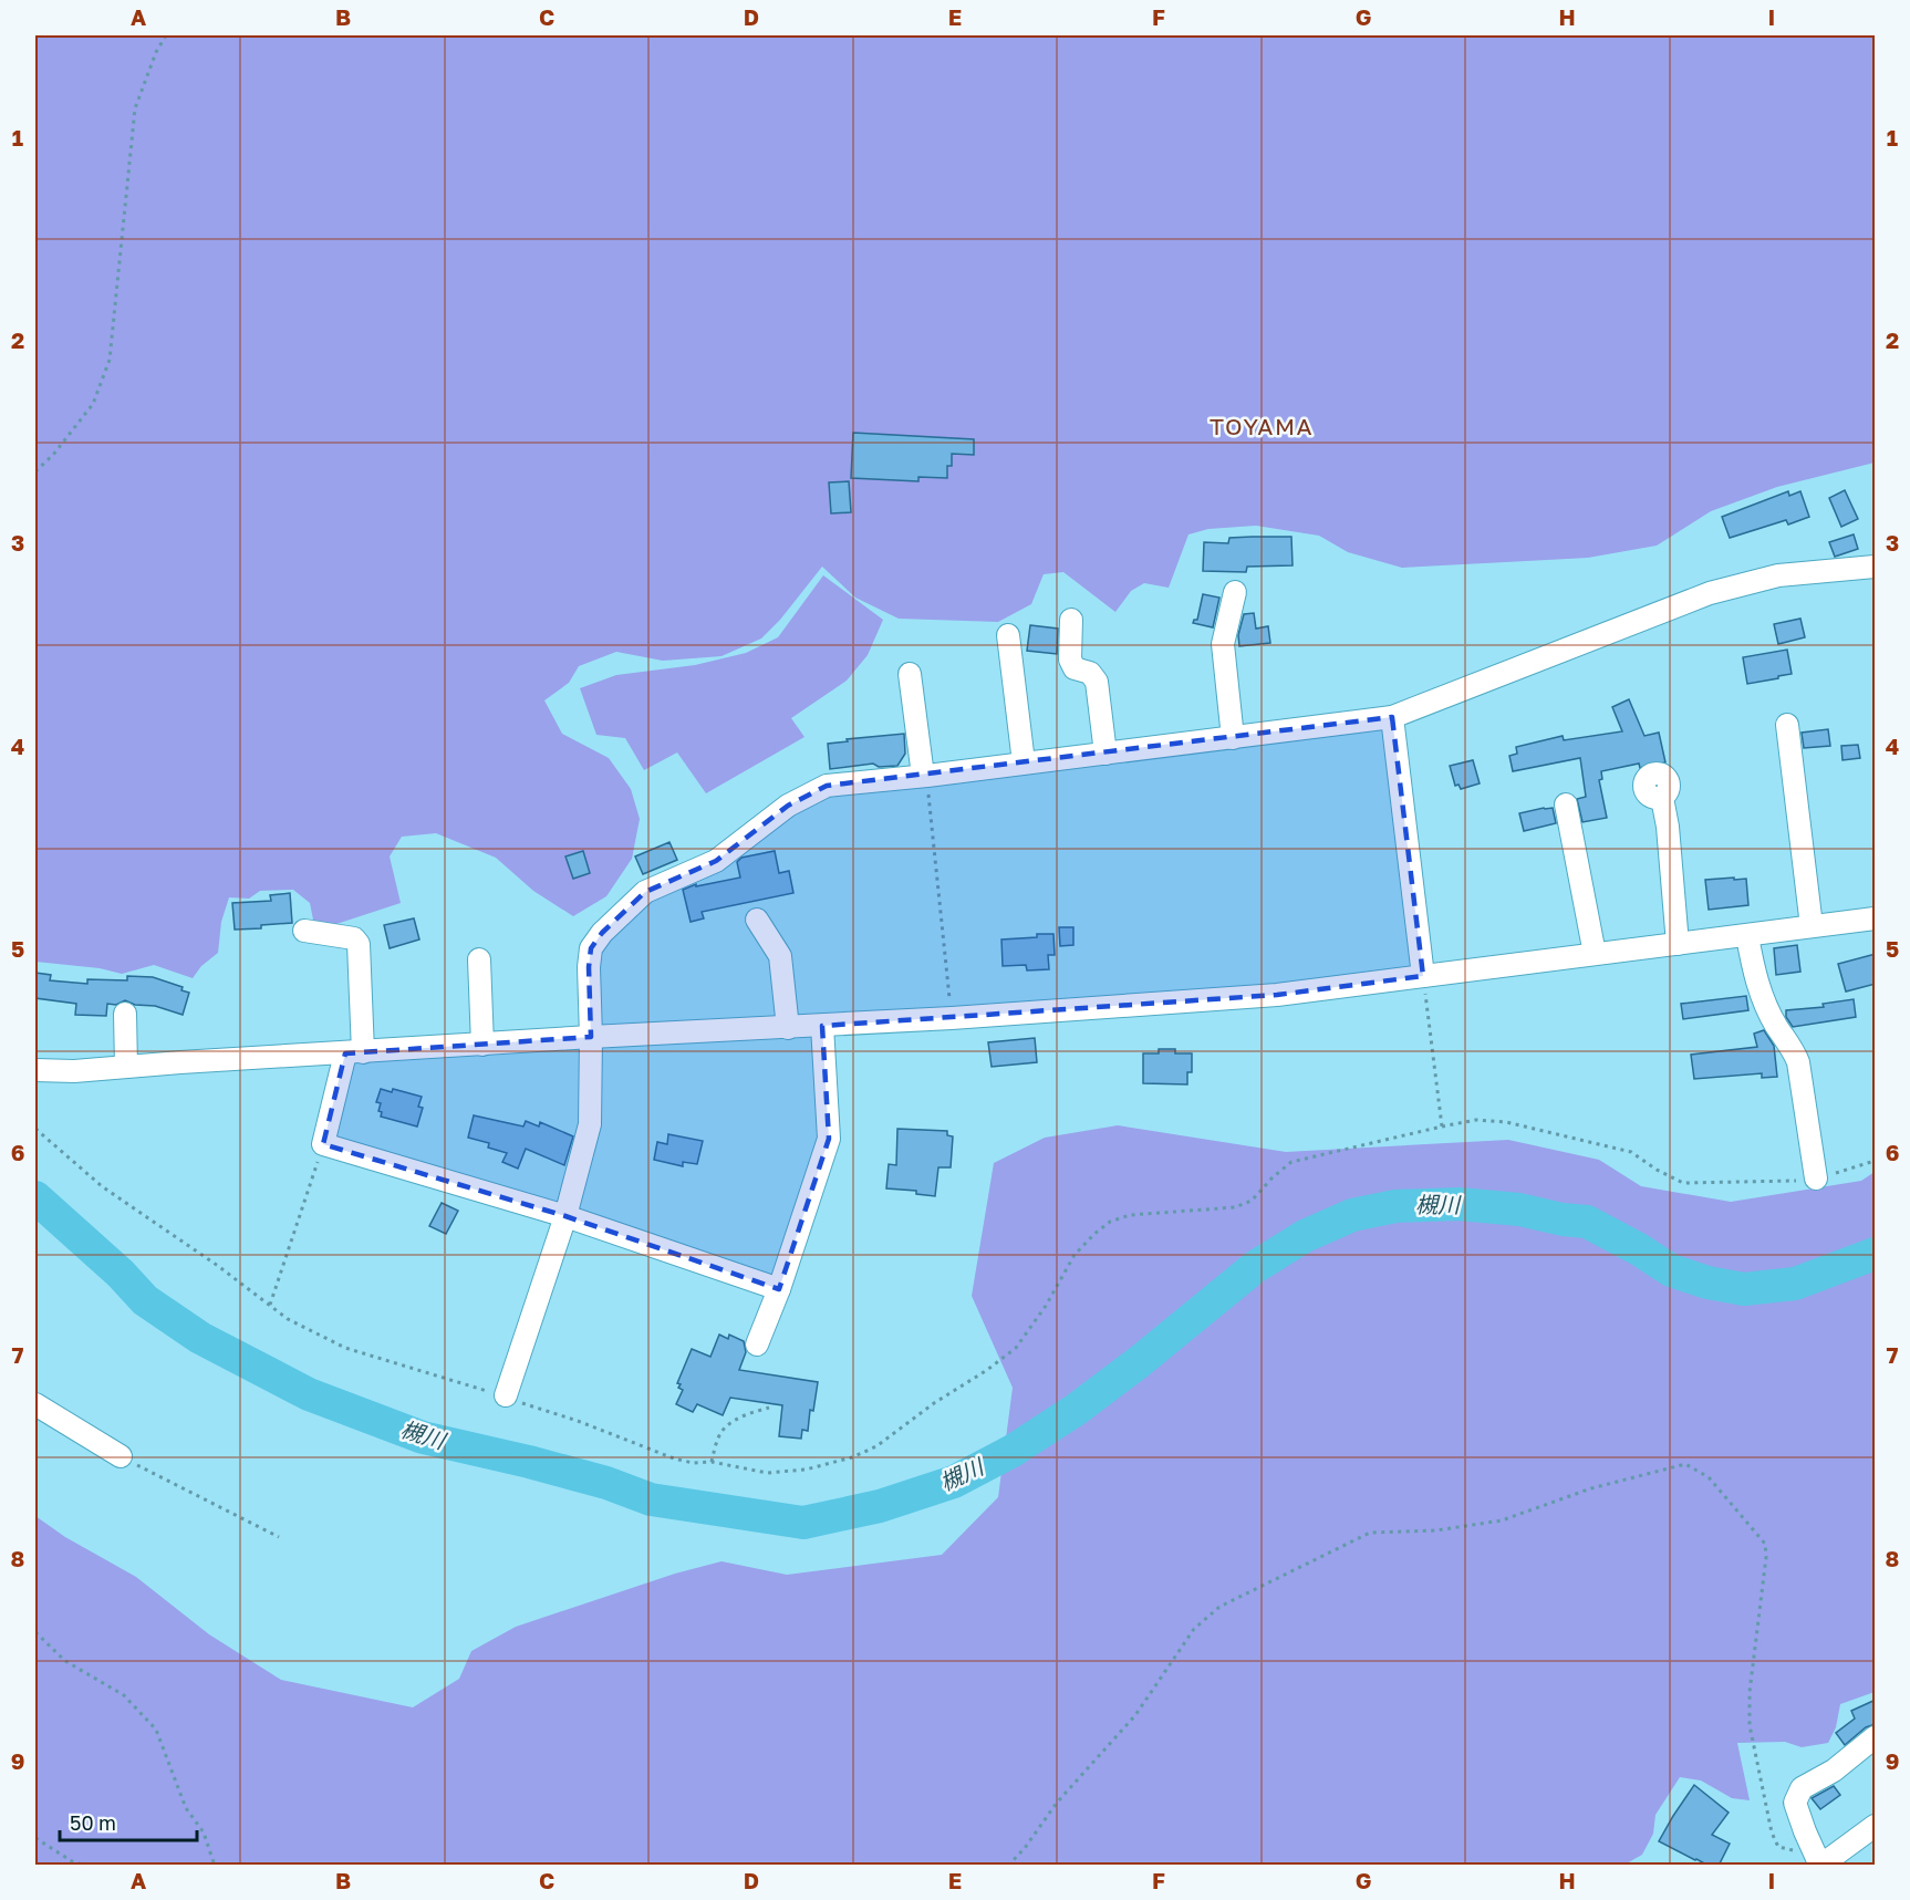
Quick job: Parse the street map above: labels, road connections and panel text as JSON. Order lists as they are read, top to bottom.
{
  "districts": ["TOYAMA"],
  "water": ["槻川"],
  "scale_bar": "50 m",
  "grid": {
    "columns": [
      "A",
      "B",
      "C",
      "D",
      "E",
      "F",
      "G",
      "H",
      "I"
    ],
    "rows": [
      "1",
      "2",
      "3",
      "4",
      "5",
      "6",
      "7",
      "8",
      "9"
    ]
  }
}
